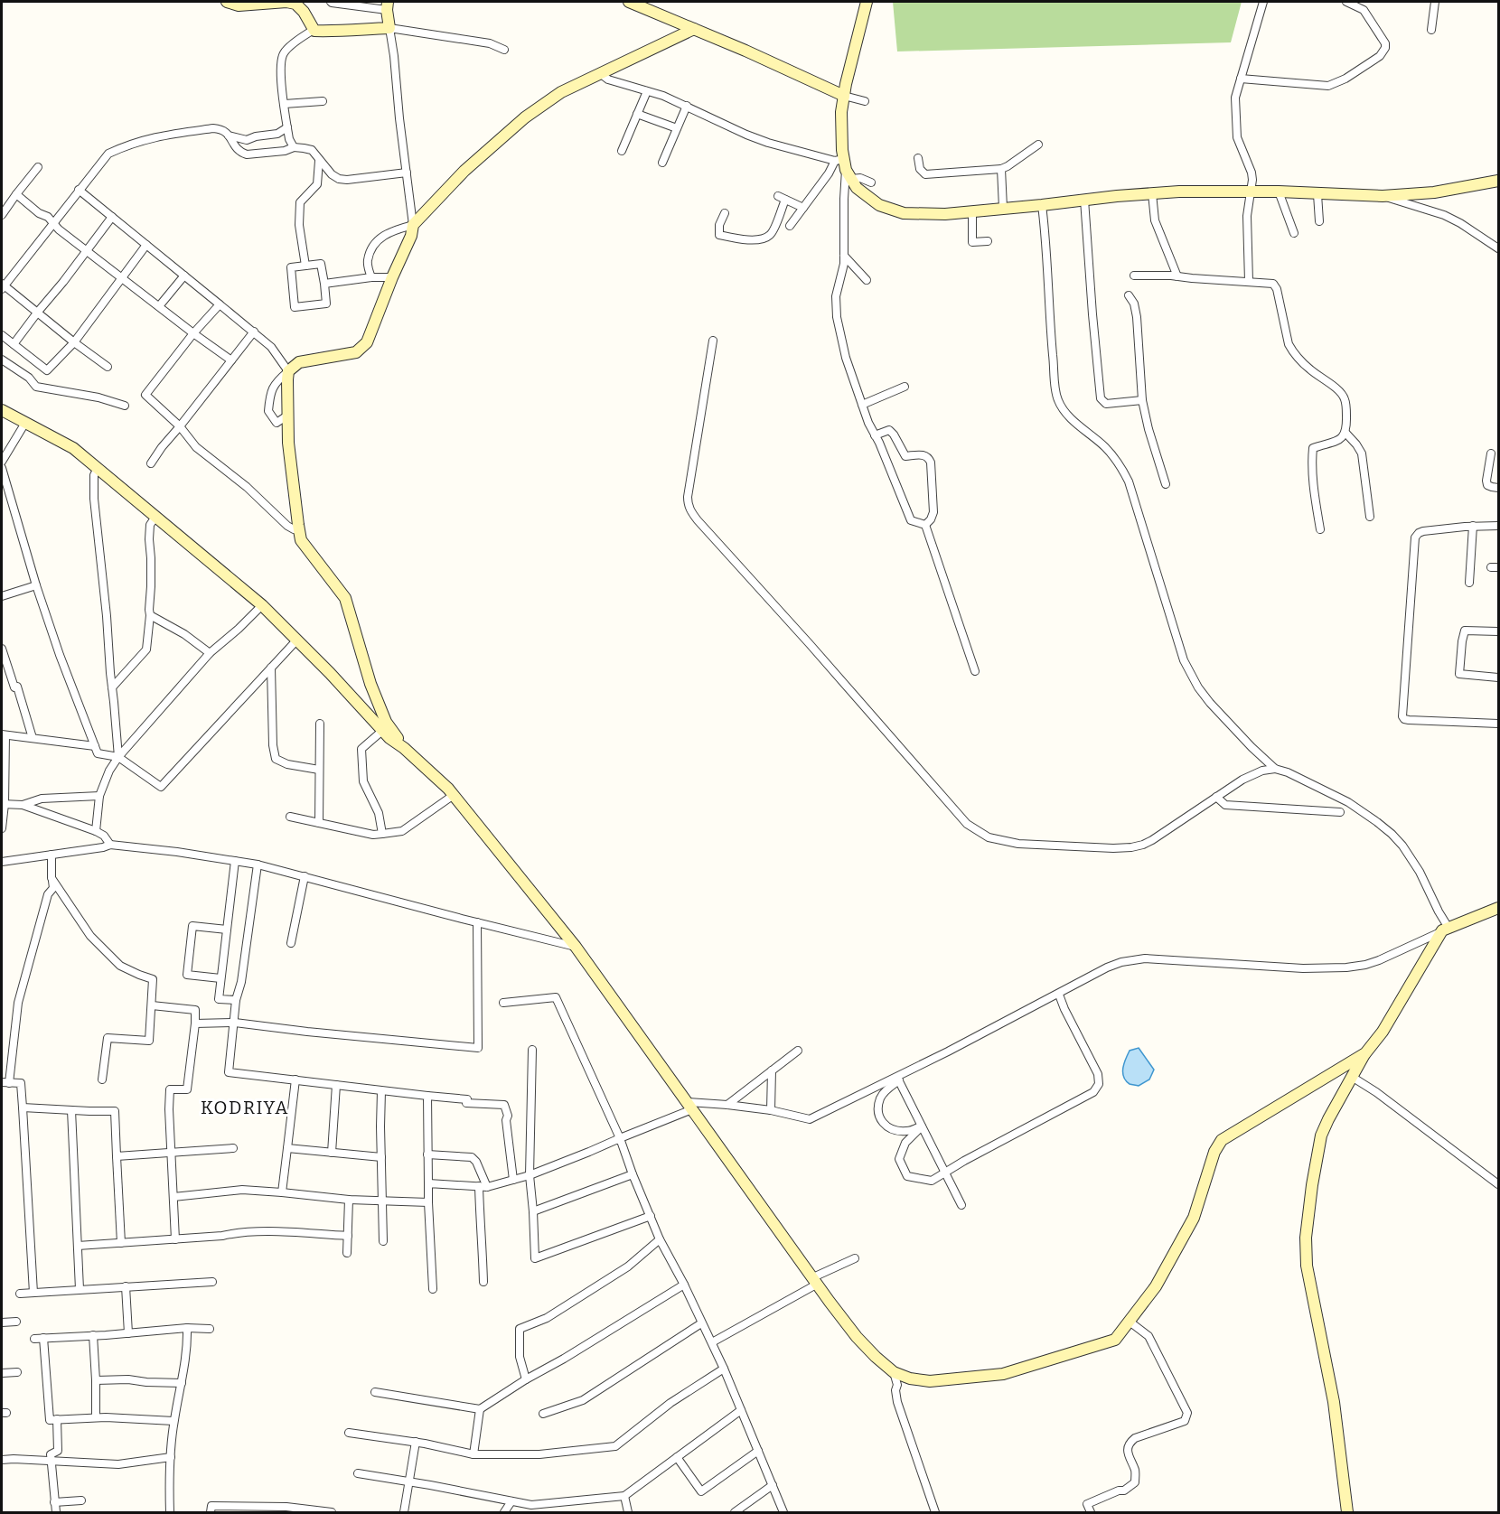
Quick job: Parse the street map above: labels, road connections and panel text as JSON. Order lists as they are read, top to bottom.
{
  "districts": ["KODRIYA"]
}
